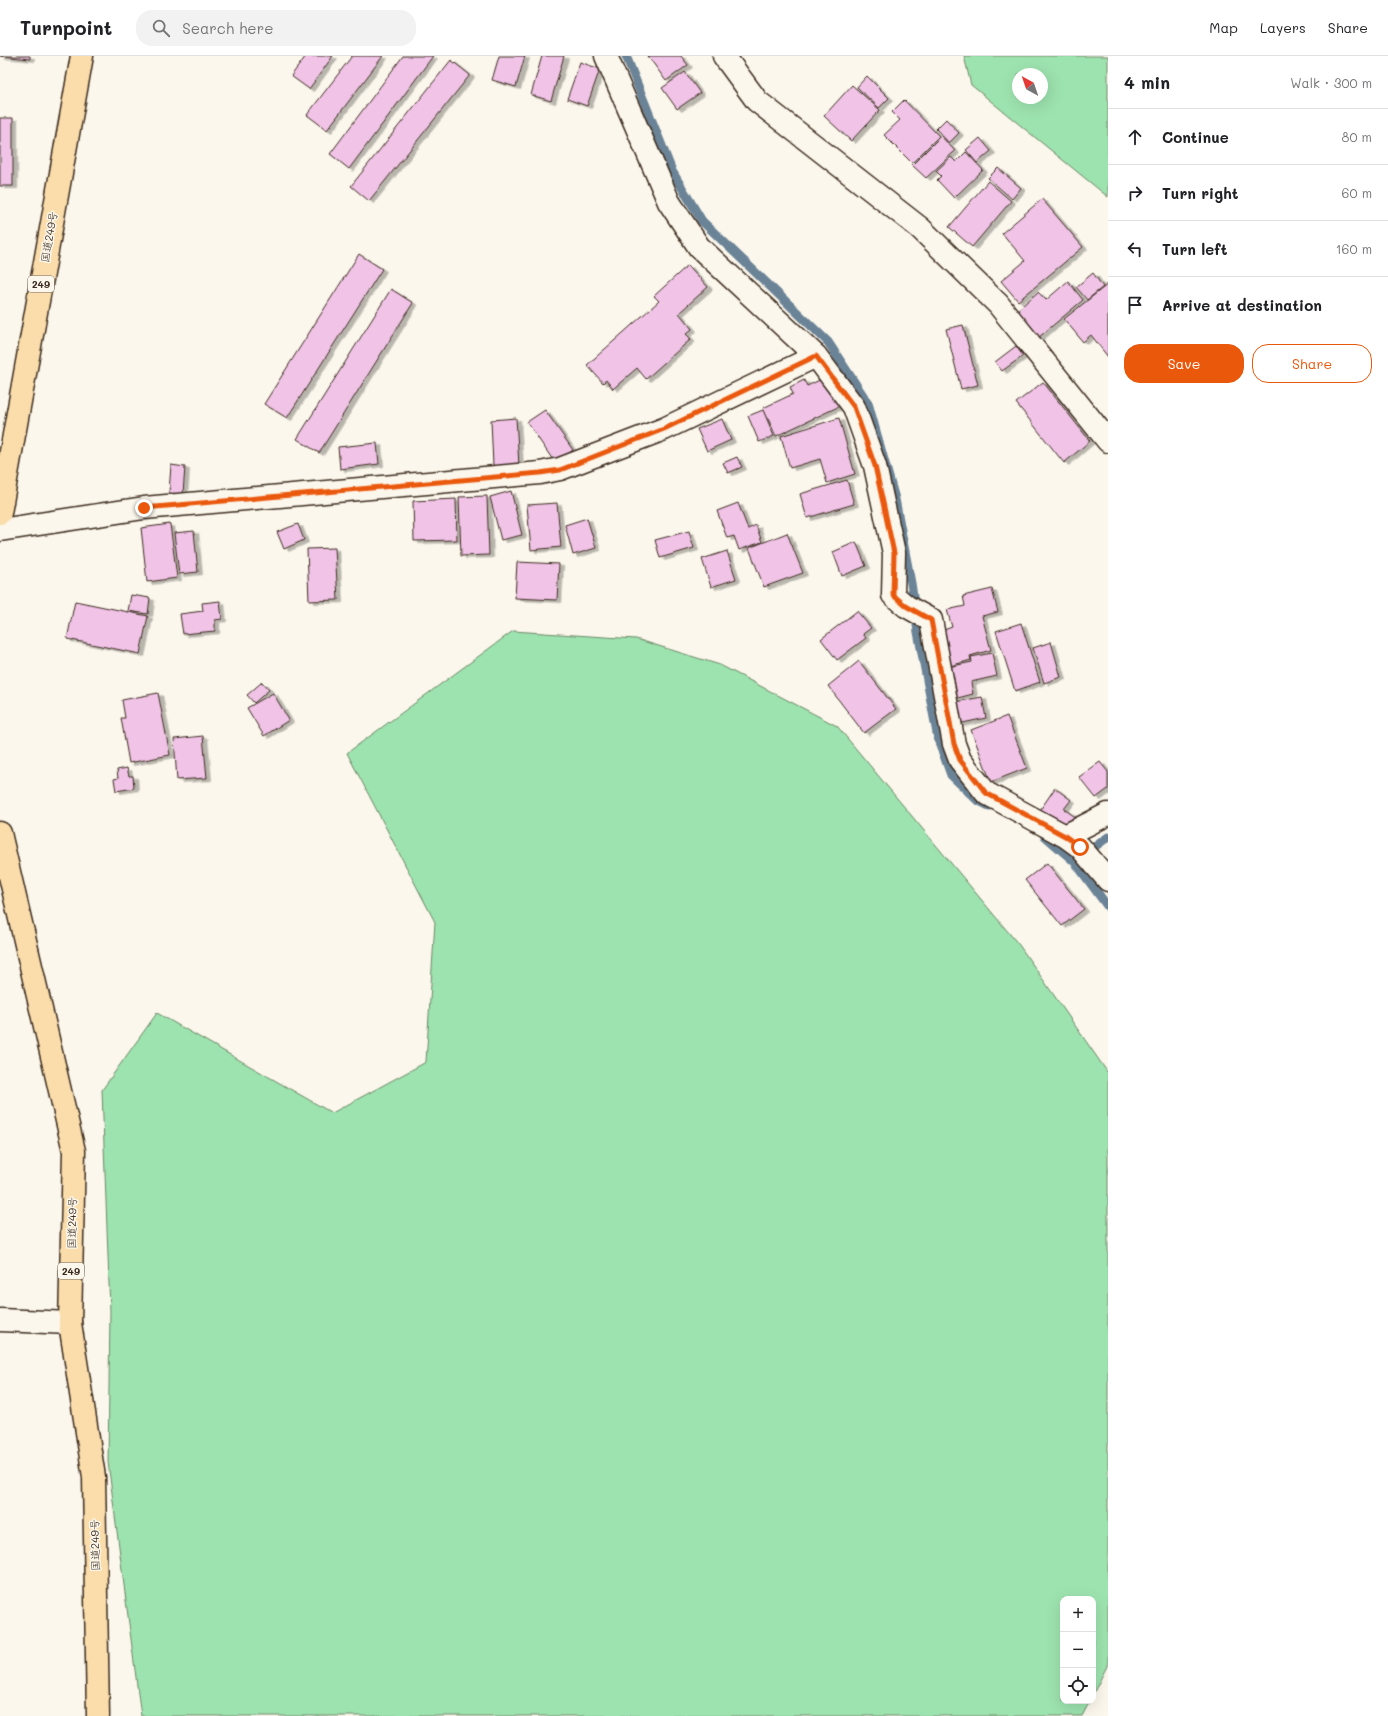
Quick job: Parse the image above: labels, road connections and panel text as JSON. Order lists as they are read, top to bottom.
{
  "streets": {
    "highway": ["国道249号", "249"]
  },
  "north": "top left",
  "page": {
    "header": "Turnpoint",
    "search": "Search here",
    "nav": ["Map", "Layers", "Share"],
    "heading": ["4 min", "Walk · 300 m"],
    "list": [
      ["Continue", "80 m"],
      ["Turn right", "60 m"],
      ["Turn left", "160 m"],
      "Arrive at destination"
    ],
    "buttons": ["Save", "Share"],
    "map_buttons": ["+", "−"]
  }
}
